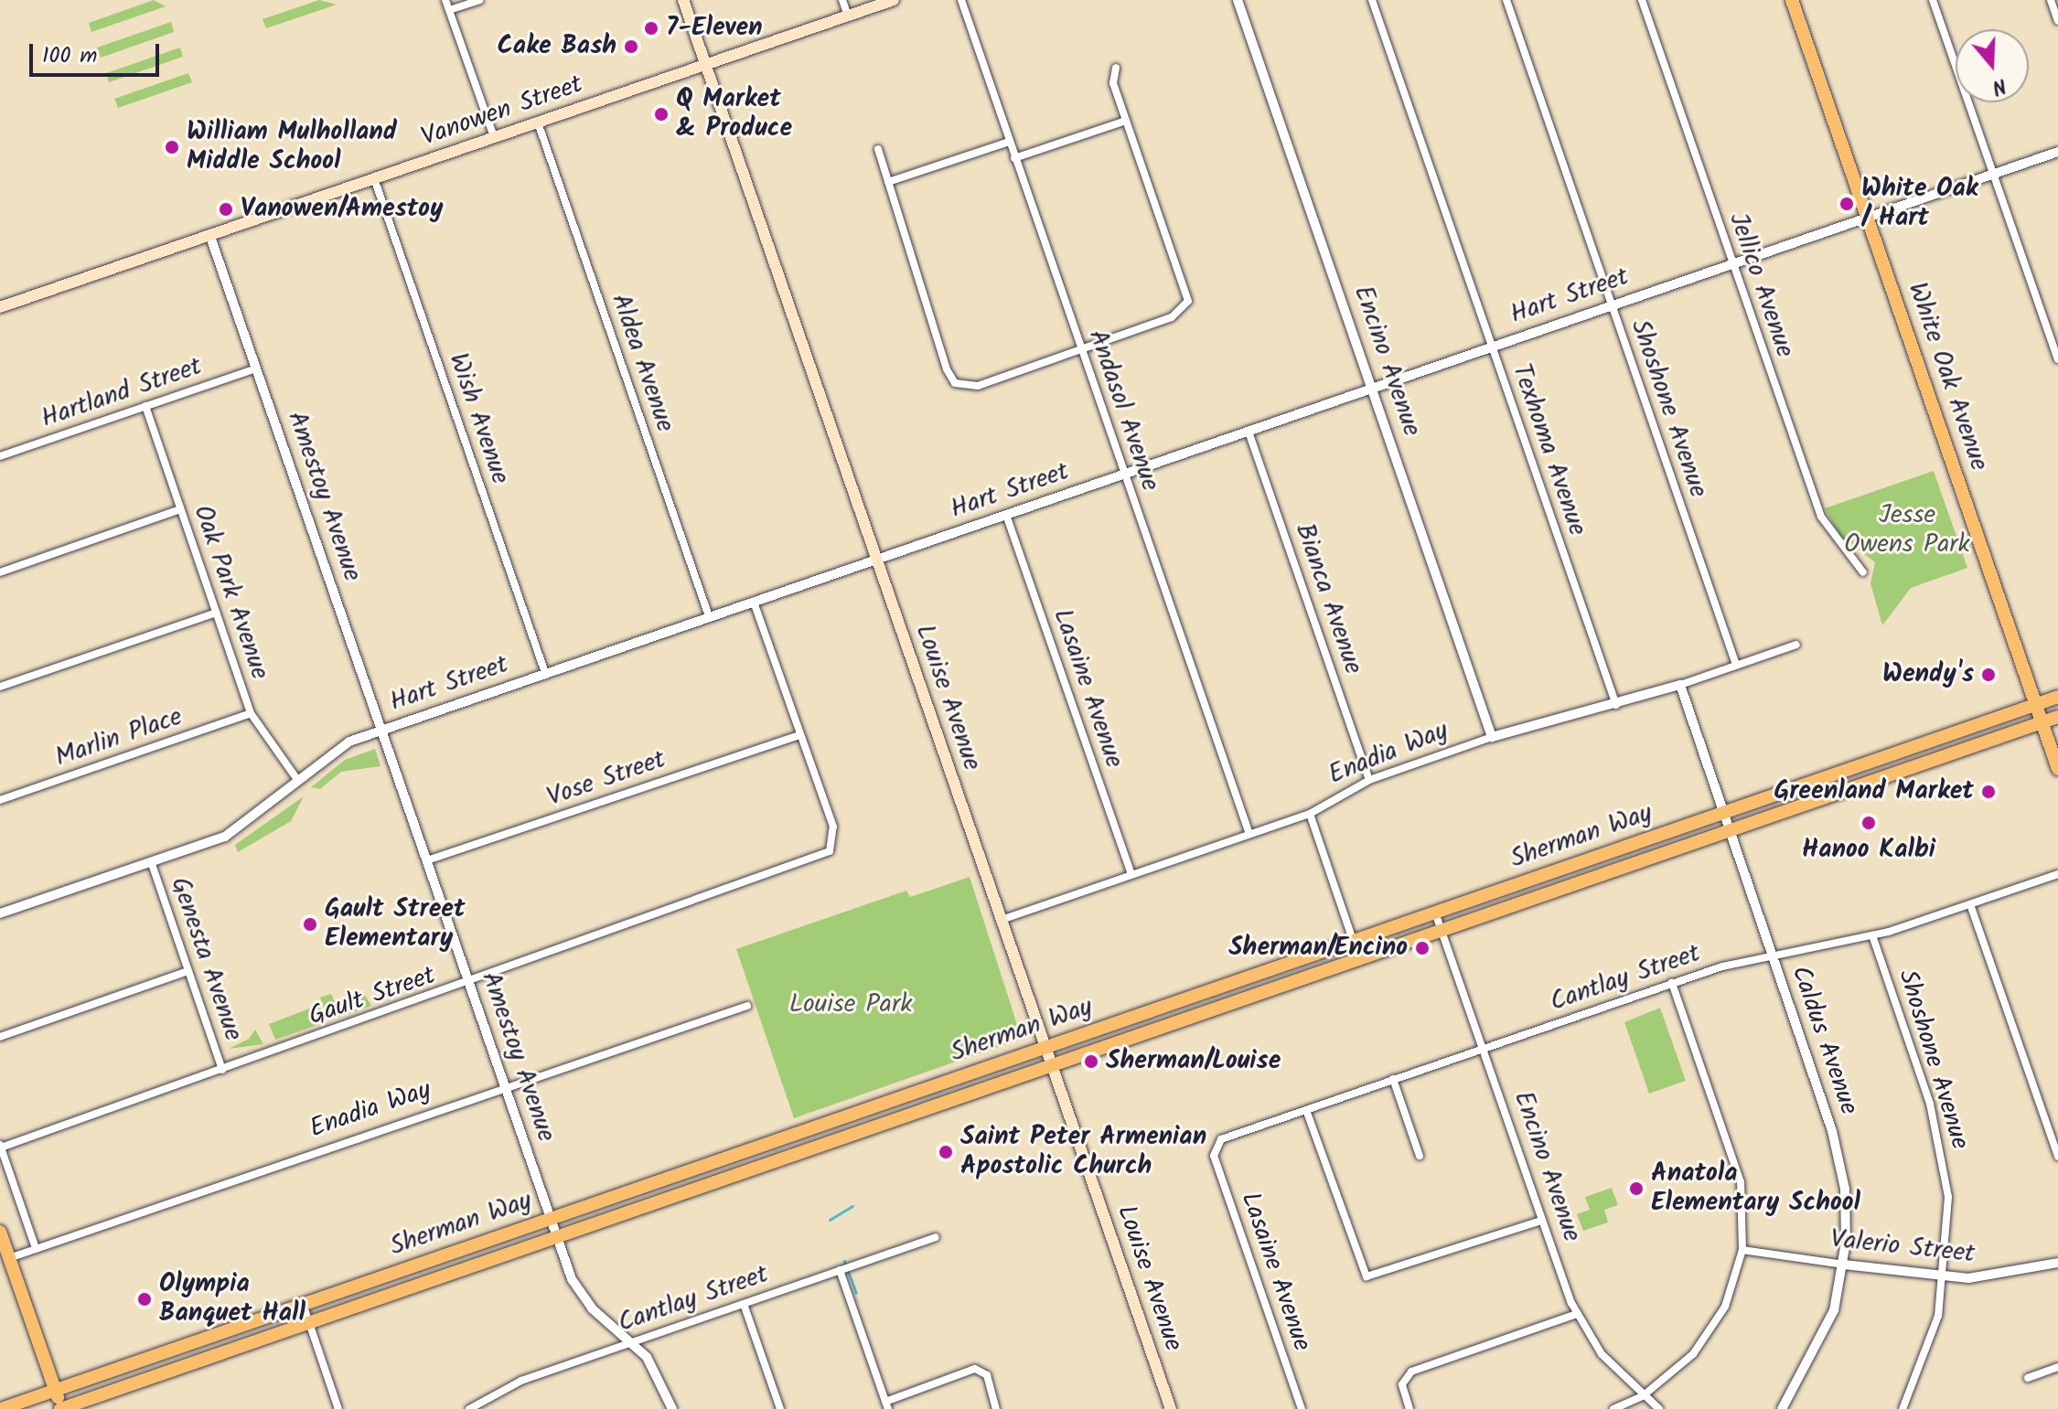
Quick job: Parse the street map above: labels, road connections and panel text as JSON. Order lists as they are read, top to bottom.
{
  "streets": {
    "main road": [
      "Vanowen Street",
      "White Oak Avenue",
      "Louise Avenue",
      "Sherman Way"
    ],
    "street": [
      "Jellico Avenue",
      "Hart Street",
      "Encino Avenue",
      "Aldea Avenue",
      "Hartland Street",
      "Shoshone Avenue",
      "Andasol Avenue",
      "Wish Avenue",
      "Texhoma Avenue",
      "Amestoy Avenue",
      "Oak Park Avenue",
      "Bianca Avenue",
      "Lasaine Avenue",
      "Marlin Place",
      "Enadia Way",
      "Vose Street",
      "Genesta Avenue",
      "Cantlay Street",
      "Gault Street",
      "Caldus Avenue",
      "Valerio Street"
    ]
  },
  "crossings": [
    ["Vanowen Street", "Aldea Avenue"],
    ["Vanowen Street", "Wish Avenue"],
    ["Vanowen Street", "Amestoy Avenue"],
    ["Vanowen Street", "Louise Avenue"],
    ["Jellico Avenue", "Hart Street"],
    ["Hart Street", "Encino Avenue"],
    ["Hart Street", "Aldea Avenue"],
    ["Hart Street", "White Oak Avenue"],
    ["Hart Street", "Shoshone Avenue"],
    ["Hart Street", "Andasol Avenue"],
    ["Hart Street", "Wish Avenue"],
    ["Hart Street", "Texhoma Avenue"],
    ["Hart Street", "Amestoy Avenue"],
    ["Hart Street", "Oak Park Avenue"],
    ["Hart Street", "Bianca Avenue"],
    ["Hart Street", "Lasaine Avenue"],
    ["Hart Street", "Louise Avenue"],
    ["Hart Street", "Genesta Avenue"],
    ["Encino Avenue", "Enadia Way"],
    ["Encino Avenue", "Sherman Way"],
    ["Encino Avenue", "Cantlay Street"],
    ["White Oak Avenue", "Sherman Way"],
    ["Hartland Street", "Amestoy Avenue"],
    ["Hartland Street", "Oak Park Avenue"],
    ["Shoshone Avenue", "Enadia Way"],
    ["Shoshone Avenue", "Cantlay Street"],
    ["Shoshone Avenue", "Valerio Street"],
    ["Andasol Avenue", "Enadia Way"],
    ["Texhoma Avenue", "Enadia Way"],
    ["Amestoy Avenue", "Enadia Way"],
    ["Amestoy Avenue", "Vose Street"],
    ["Amestoy Avenue", "Sherman Way"],
    ["Amestoy Avenue", "Cantlay Street"],
    ["Amestoy Avenue", "Gault Street"],
    ["Oak Park Avenue", "Marlin Place"],
    ["Bianca Avenue", "Enadia Way"],
    ["Lasaine Avenue", "Enadia Way"],
    ["Lasaine Avenue", "Cantlay Street"],
    ["Louise Avenue", "Enadia Way"],
    ["Louise Avenue", "Sherman Way"],
    ["Enadia Way", "Caldus Avenue"],
    ["Vose Street", "Gault Street"],
    ["Sherman Way", "Caldus Avenue"],
    ["Genesta Avenue", "Gault Street"],
    ["Cantlay Street", "Caldus Avenue"],
    ["Caldus Avenue", "Valerio Street"]
  ],
  "parks": ["Jesse Owens Park", "Louise Park"],
  "places": [
    "7-Eleven",
    "Cake Bash",
    "Q Market & Produce",
    "William Mulholland Middle School",
    "White Oak / Hart",
    "Vanowen/Amestoy",
    "Wendy's",
    "Greenland Market",
    "Hanoo Kalbi",
    "Gault Street Elementary",
    "Sherman/Encino",
    "Sherman/Louise",
    "Saint Peter Armenian Apostolic Church",
    "Anatola Elementary School",
    "Olympia Banquet Hall"
  ],
  "scale_bar": "100 m",
  "north": "bottom"
}
